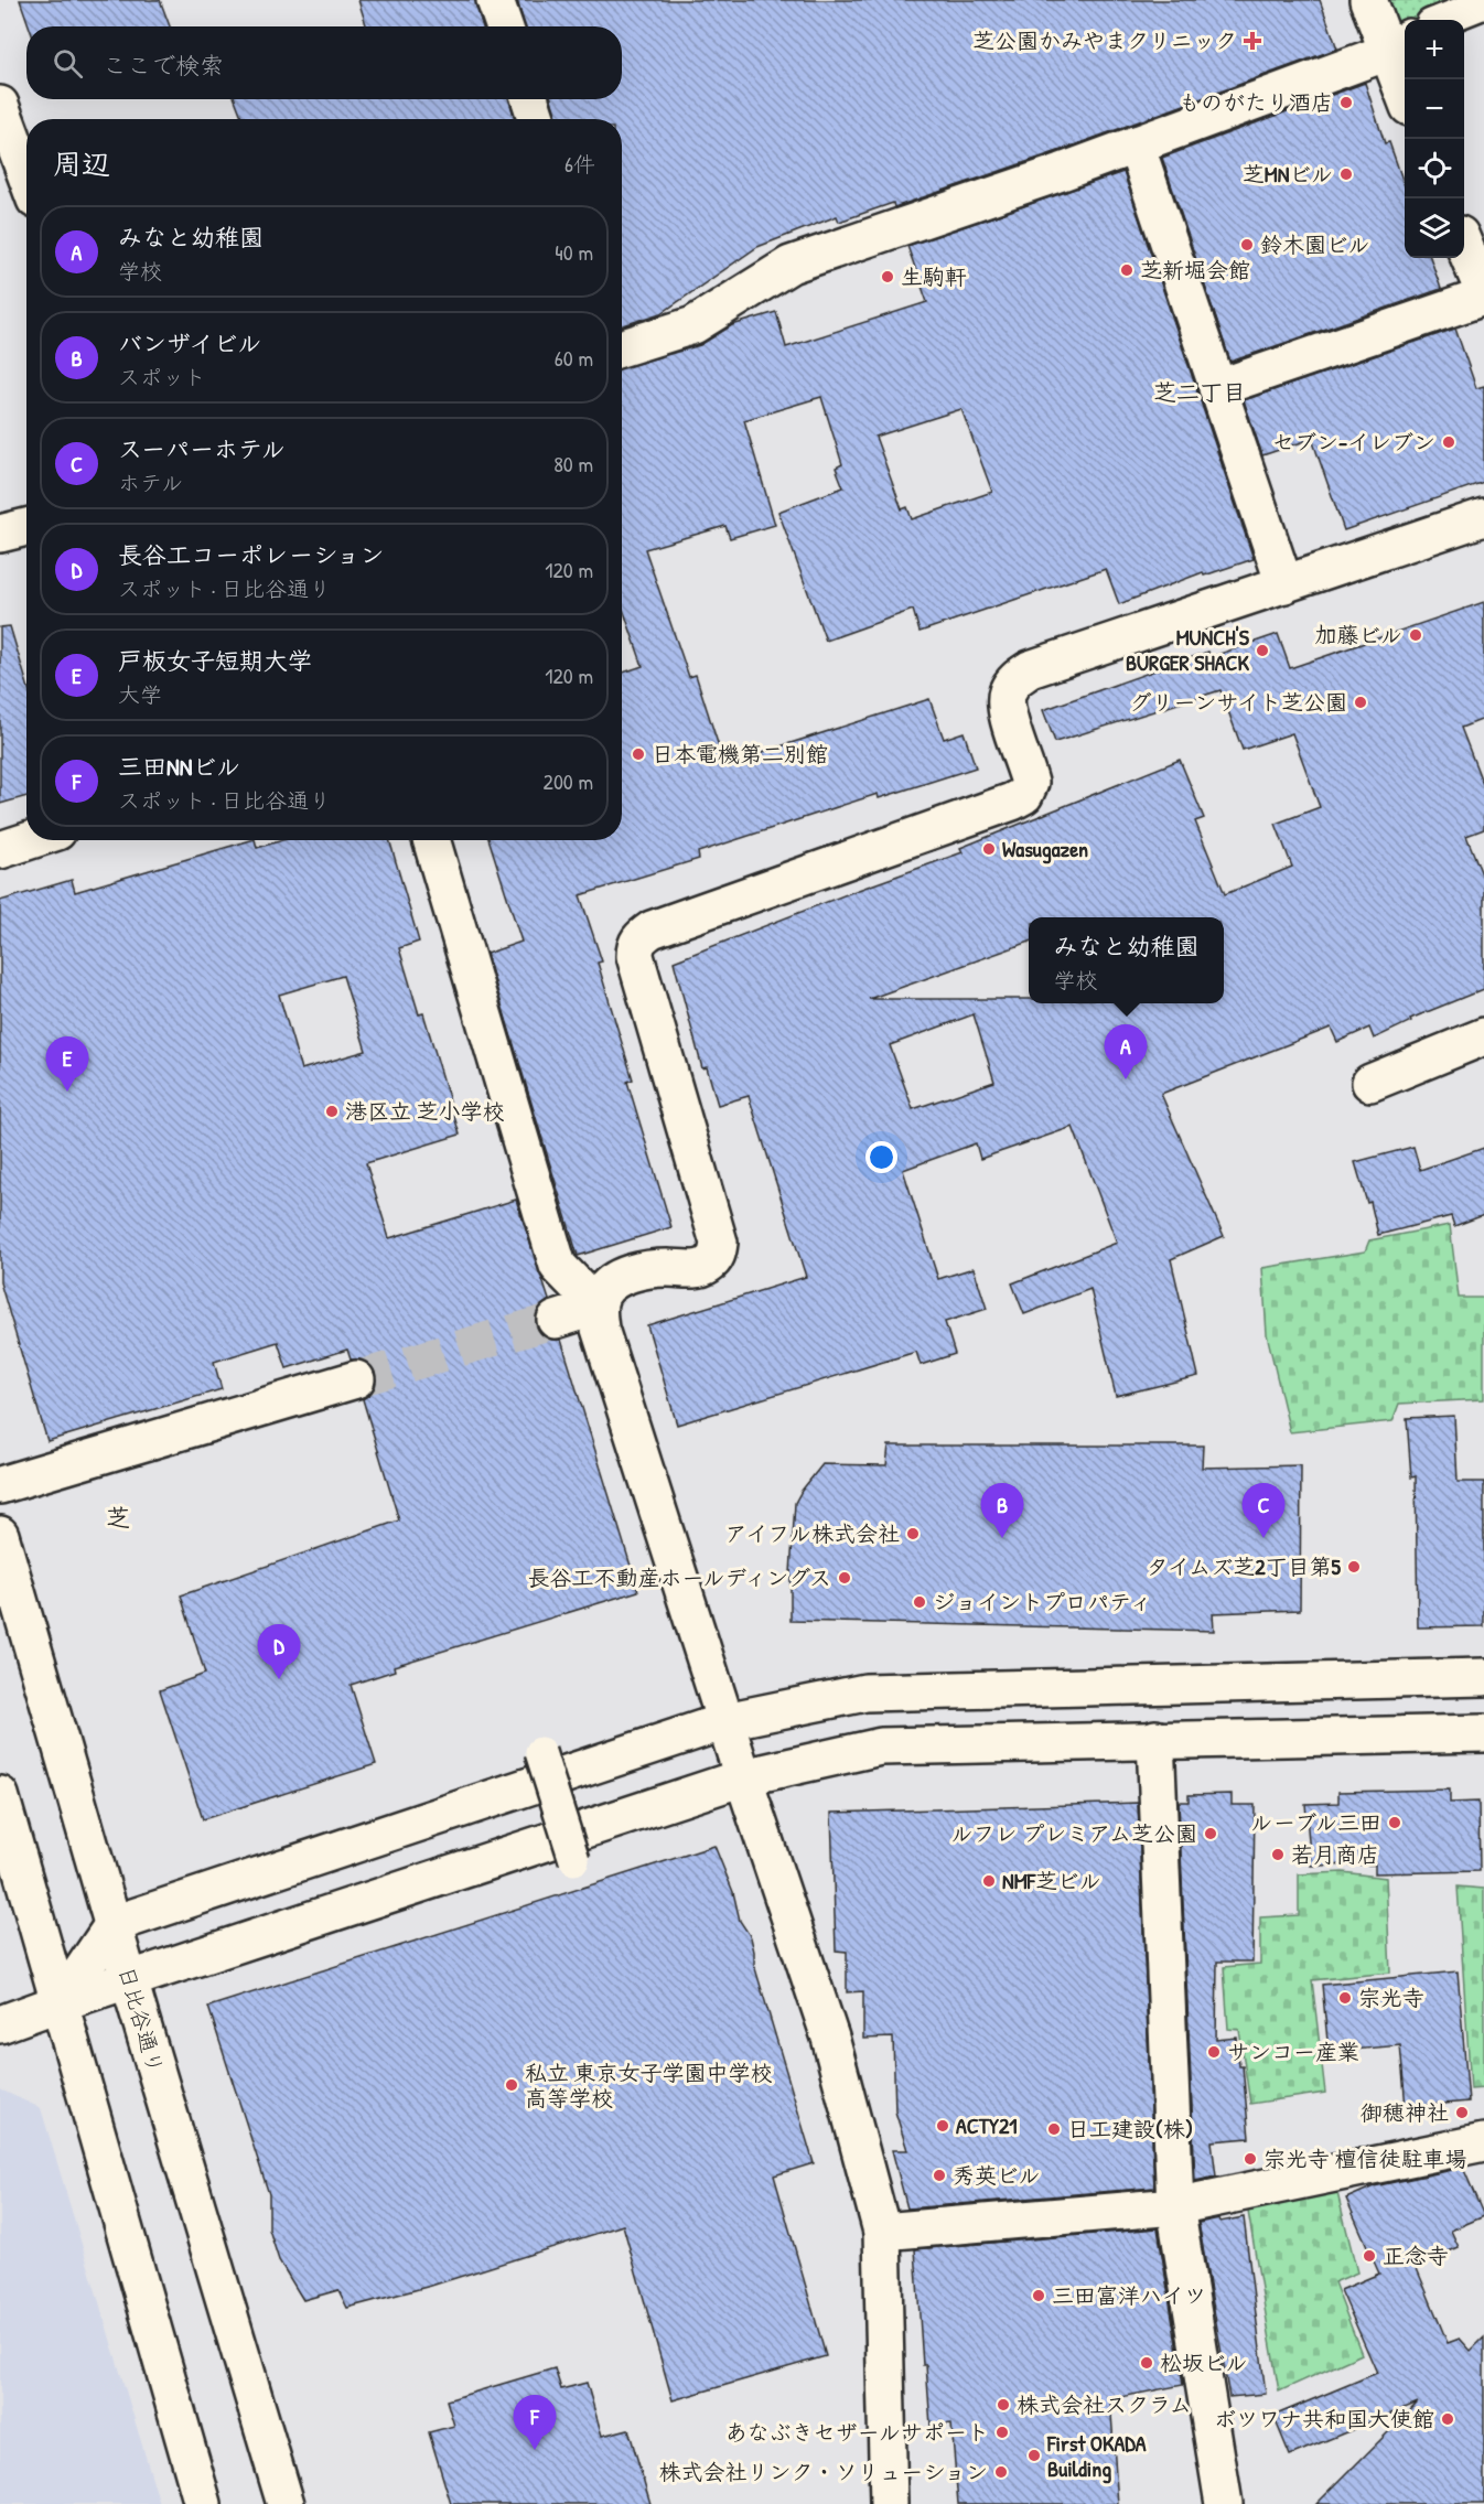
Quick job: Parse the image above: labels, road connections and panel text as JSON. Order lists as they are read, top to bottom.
{
  "streets": {
    "street": ["日比谷通り"]
  },
  "districts": ["芝二丁目", "芝"],
  "places": {
    "health": ["芝公園かみやまクリニック"],
    "other": [
      "ものがたり酒店",
      "芝MNビル",
      "鈴木園ビル",
      "芝新堀会館",
      "生駒軒",
      "セブン-イレブン",
      "加藤ビル",
      "MUNCH'S BURGER SHACK",
      "グリーンサイト芝公園",
      "日本電機第二別館",
      "Wasugazen",
      "港区立 芝小学校",
      "アイフル株式会社",
      "タイムズ芝2丁目第5",
      "長谷工不動産ホールディングス",
      "ジョイントプロパティ",
      "ルーブル三田",
      "ルフレ プレミアム芝公園",
      "若月商店",
      "NMF芝ビル",
      "宗光寺",
      "サンコー産業",
      "私立 東京女子学園中学校 高等学校",
      "御穂神社",
      "ACTY21",
      "日工建設(株)",
      "宗光寺 檀信徒駐車場",
      "秀英ビル",
      "正念寺",
      "三田富洋ハイツ",
      "松坂ビル",
      "株式会社スクラム",
      "ボツワナ共和国大使館",
      "あなぶきセザールサポート",
      "First OKADA Building",
      "株式会社リンク・ソリューション"
    ]
  },
  "page": {
    "map_buttons": ["+", "−"],
    "search": "ここで検索",
    "heading": ["周辺", "6件"],
    "list": [
      {
        "mark": "A",
        "name": "みなと幼稚園",
        "note": "学校",
        "value": "40 m"
      },
      {
        "mark": "B",
        "name": "バンザイビル",
        "note": "スポット",
        "value": "60 m"
      },
      {
        "mark": "C",
        "name": "スーパーホテル",
        "note": "ホテル",
        "value": "80 m"
      },
      {
        "mark": "D",
        "name": "長谷工コーポレーション",
        "note": "スポット · 日比谷通り",
        "value": "120 m"
      },
      {
        "mark": "E",
        "name": "戸板女子短期大学",
        "note": "大学",
        "value": "120 m"
      },
      {
        "mark": "F",
        "name": "三田NNビル",
        "note": "スポット · 日比谷通り",
        "value": "200 m"
      }
    ],
    "popup": ["みなと幼稚園", "学校"],
    "pins": [
      "A",
      "E",
      "B",
      "C",
      "D",
      "F"
    ]
  }
}
